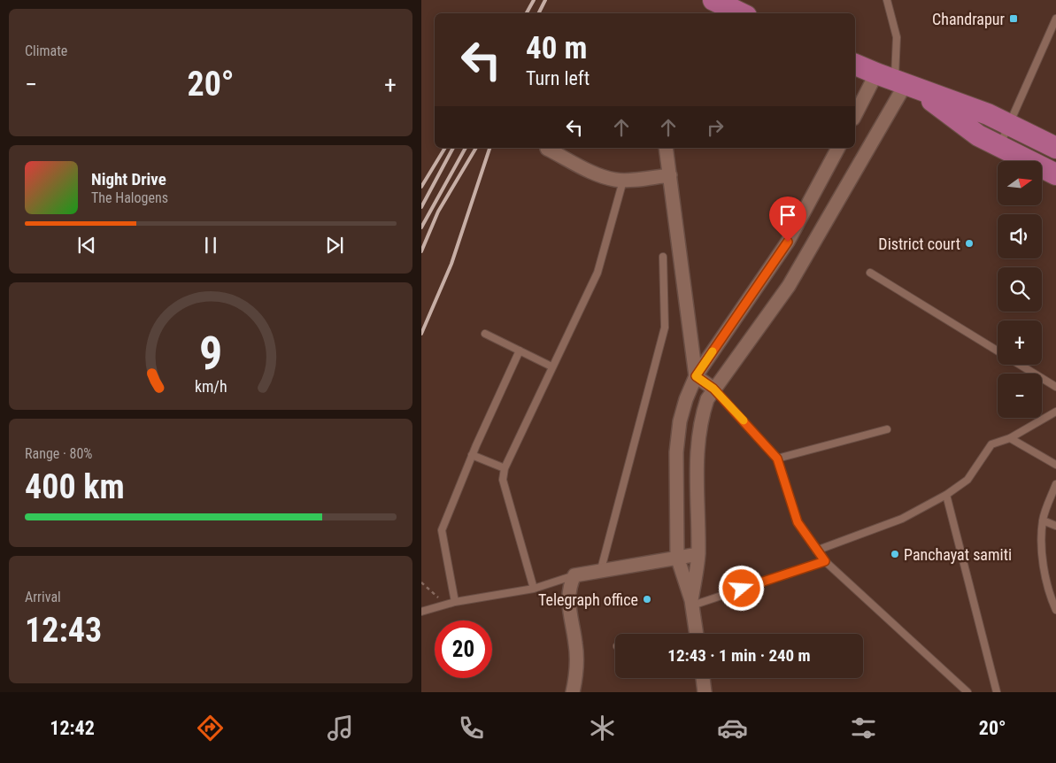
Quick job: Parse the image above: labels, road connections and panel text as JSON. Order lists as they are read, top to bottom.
{
  "places": {
    "transit": ["Chandrapur"],
    "other": ["District court", "Panchayat samiti", "Telegraph office"]
  },
  "north": "right",
  "page": {
    "tile": [
      "Climate",
      ["Range · 80%", "400 km"],
      ["Arrival", "12:43"]
    ],
    "turn": ["40 m", "Turn left"],
    "heat": ["−", "20°", "+"],
    "song": ["Night Drive", "The Halogens"],
    "map_buttons": ["+", "−"],
    "limit": "20",
    "trip": "12:43 · 1 min · 240 m",
    "tabs": ["12:42", "20°"],
    "gauge": ["9", "km/h"]
  }
}
